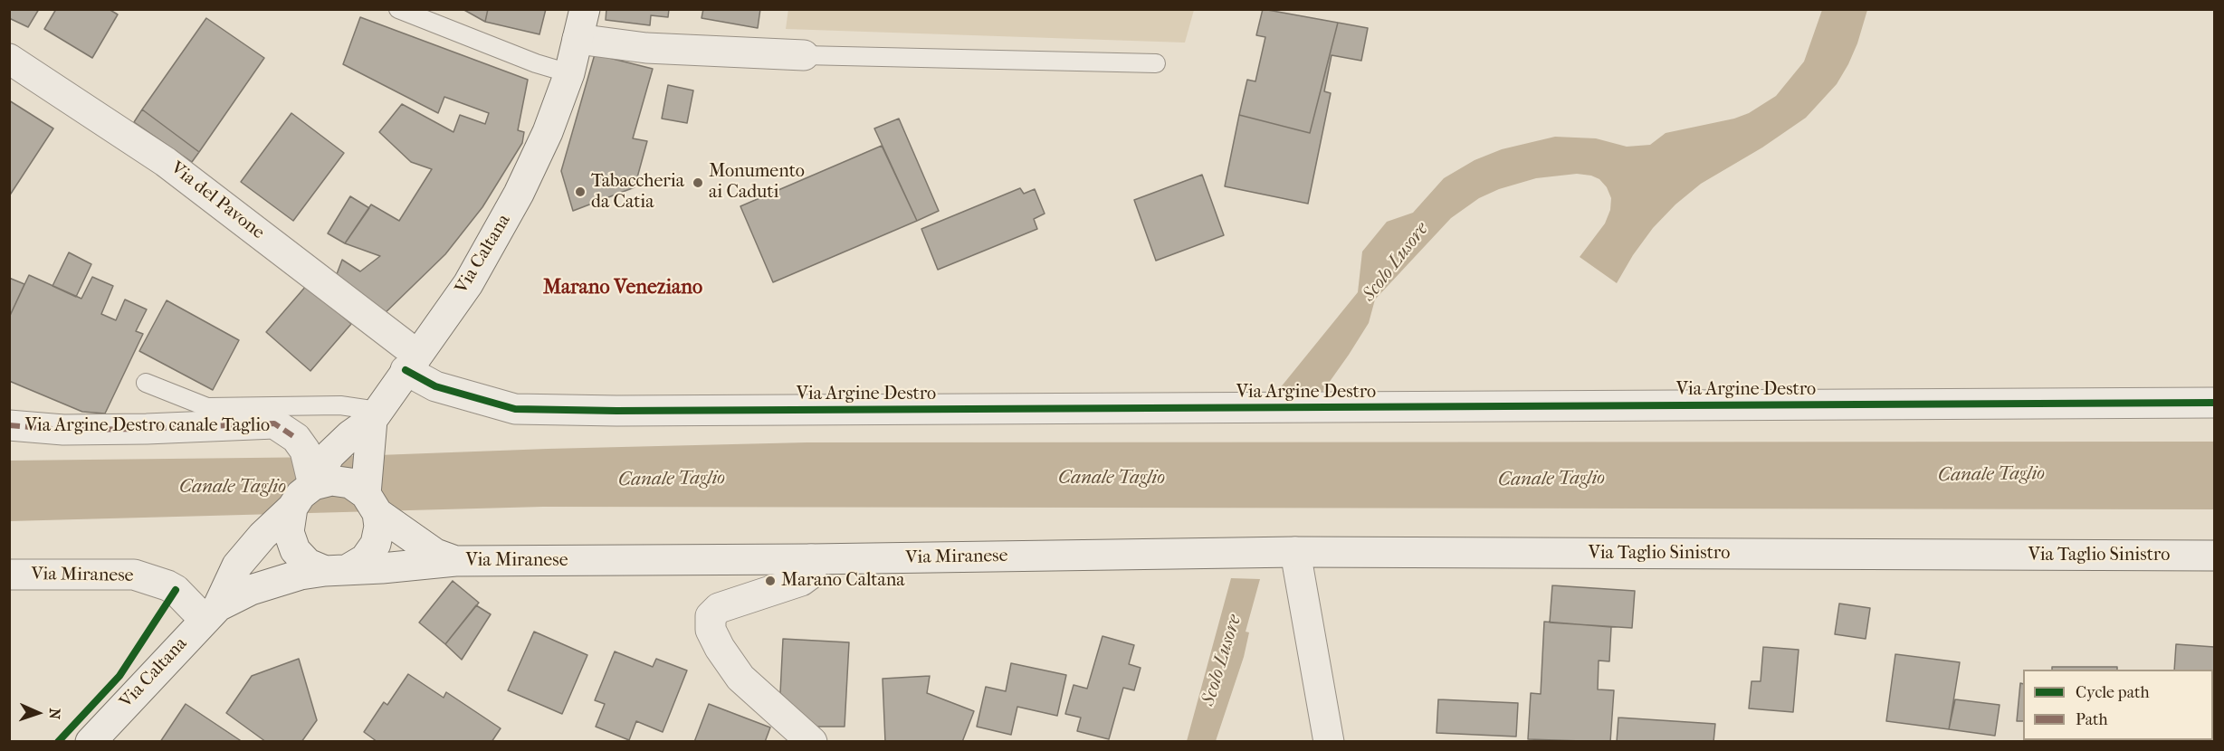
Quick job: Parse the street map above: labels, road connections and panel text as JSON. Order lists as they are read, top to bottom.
{
  "streets": {
    "street": [
      "Via del Pavone",
      "Via Caltana",
      "Via Argine Destro",
      "Via Argine Destro canale Taglio",
      "Via Taglio Sinistro",
      "Via Miranese"
    ]
  },
  "crossings": [
    ["Via del Pavone", "Via Caltana"],
    ["Via del Pavone", "Via Argine Destro"],
    ["Via Caltana", "Via Argine Destro"],
    ["Via Caltana", "Via Argine Destro canale Taglio"],
    ["Via Caltana", "Via Miranese"],
    ["Via Argine Destro canale Taglio", "Via Miranese"],
    ["Via Taglio Sinistro", "Via Miranese"]
  ],
  "districts": ["Marano Veneziano"],
  "water": ["Scolo Lusore", "Canale Taglio"],
  "places": ["Monumento ai Caduti", "Tabaccheria da Catia", "Marano Caltana"],
  "legend": ["Cycle path", "Path"],
  "north": "right"
}
